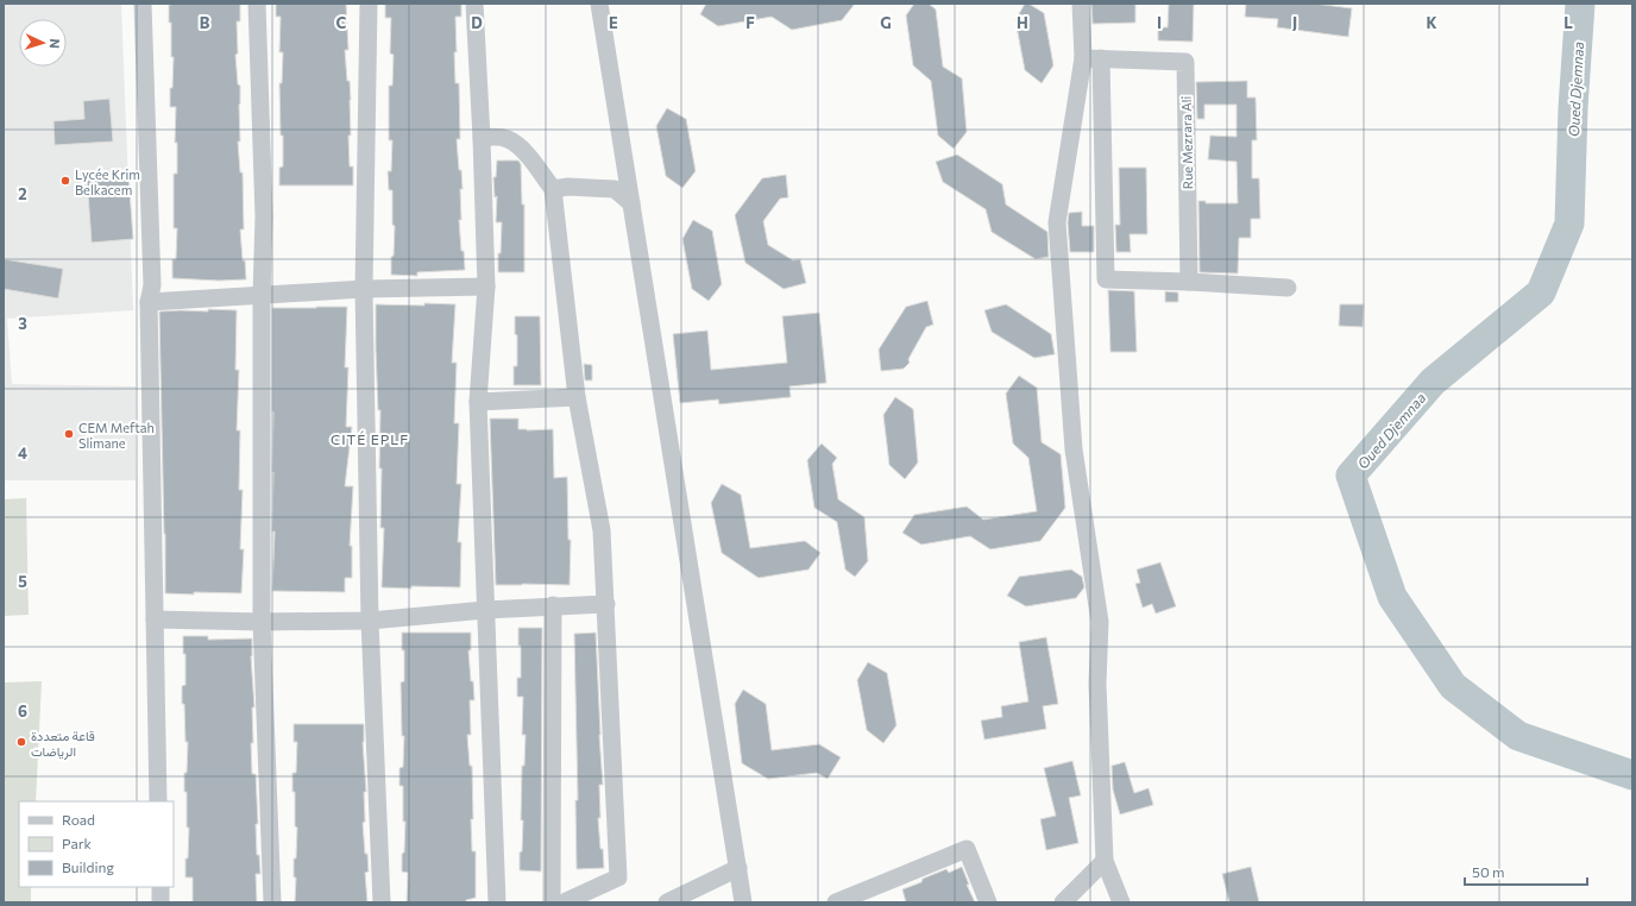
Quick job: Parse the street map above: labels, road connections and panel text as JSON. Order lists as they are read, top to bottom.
{
  "streets": {
    "street": ["Rue Mezrara Ali"]
  },
  "districts": ["CITÉ EPLF"],
  "water": ["Oued Djemnaa"],
  "places": ["Lycée Krim Belkacem", "CEM Meftah Slimane", "قاعة متعددة الرياضات"],
  "legend": ["Road", "Park", "Building"],
  "scale_bar": "50 m",
  "north": "right",
  "grid": {
    "columns": [
      "B",
      "C",
      "D",
      "E",
      "F",
      "G",
      "H",
      "I",
      "J",
      "K",
      "L"
    ],
    "rows": [
      "2",
      "3",
      "4",
      "5",
      "6"
    ]
  }
}
